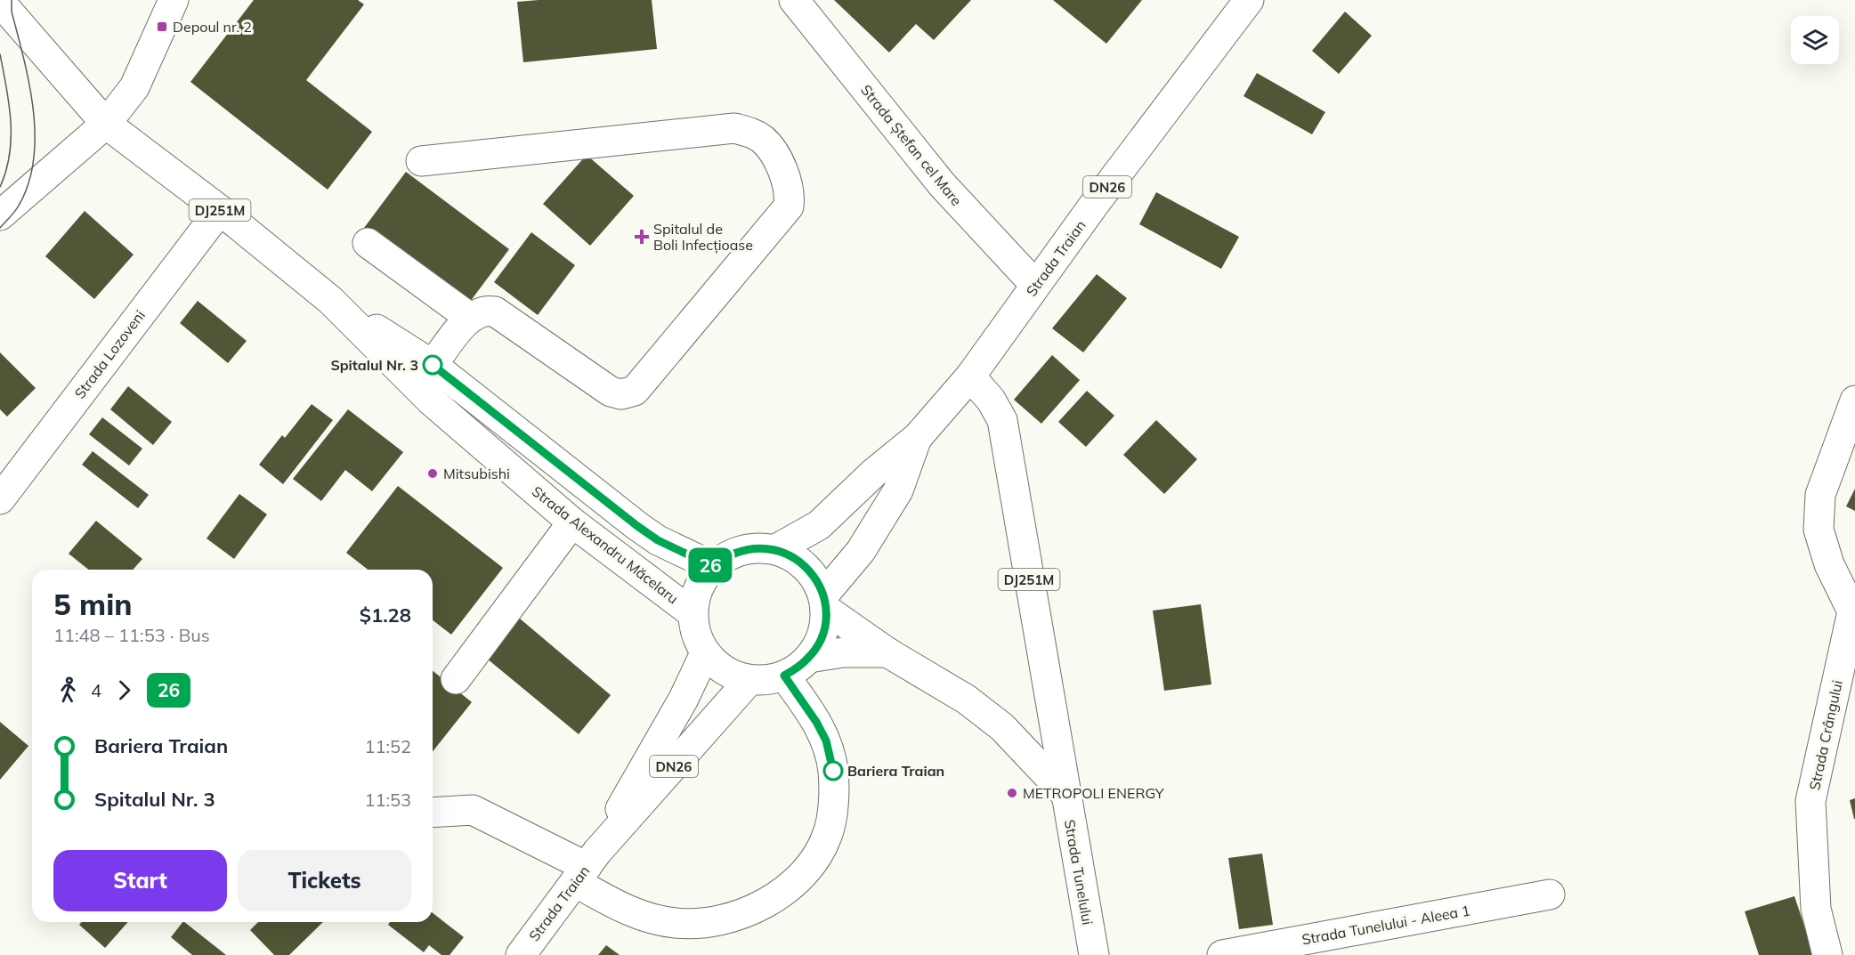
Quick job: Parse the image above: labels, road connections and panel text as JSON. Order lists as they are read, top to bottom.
{
  "streets": {
    "main road": [
      "Strada Ștefan cel Mare",
      "DN26",
      "DJ251M",
      "Strada Traian",
      "Strada Lozoveni",
      "Strada Alexandru Măcelaru",
      "Strada Crângului",
      "Strada Tunelului",
      "Strada Tunelului - Aleea 1"
    ]
  },
  "crossings": [
    ["Strada Ștefan cel Mare", "Strada Traian"],
    ["DJ251M", "Strada Traian"],
    ["DJ251M", "Strada Tunelului"],
    ["Strada Traian", "Strada Alexandru Măcelaru"],
    ["Strada Lozoveni", "Strada Alexandru Măcelaru"]
  ],
  "places": {
    "transit": ["Depoul nr. 2"],
    "health": ["Spitalul de Boli Infecțioase"],
    "other": [
      "Spitalul Nr. 3",
      "Mitsubishi",
      "Bariera Traian",
      "METROPOLI ENERGY"
    ]
  },
  "lines": ["bus line 26"],
  "page": {
    "on_map": "26",
    "heading": ["5 min", "11:48 – 11:53 · Bus", "$1.28"],
    "legs": ["4", "26"],
    "list": [
      {
        "name": "Bariera Traian",
        "value": "11:52"
      },
      {
        "name": "Spitalul Nr. 3",
        "value": "11:53"
      }
    ],
    "buttons": ["Start", "Tickets"]
  }
}
